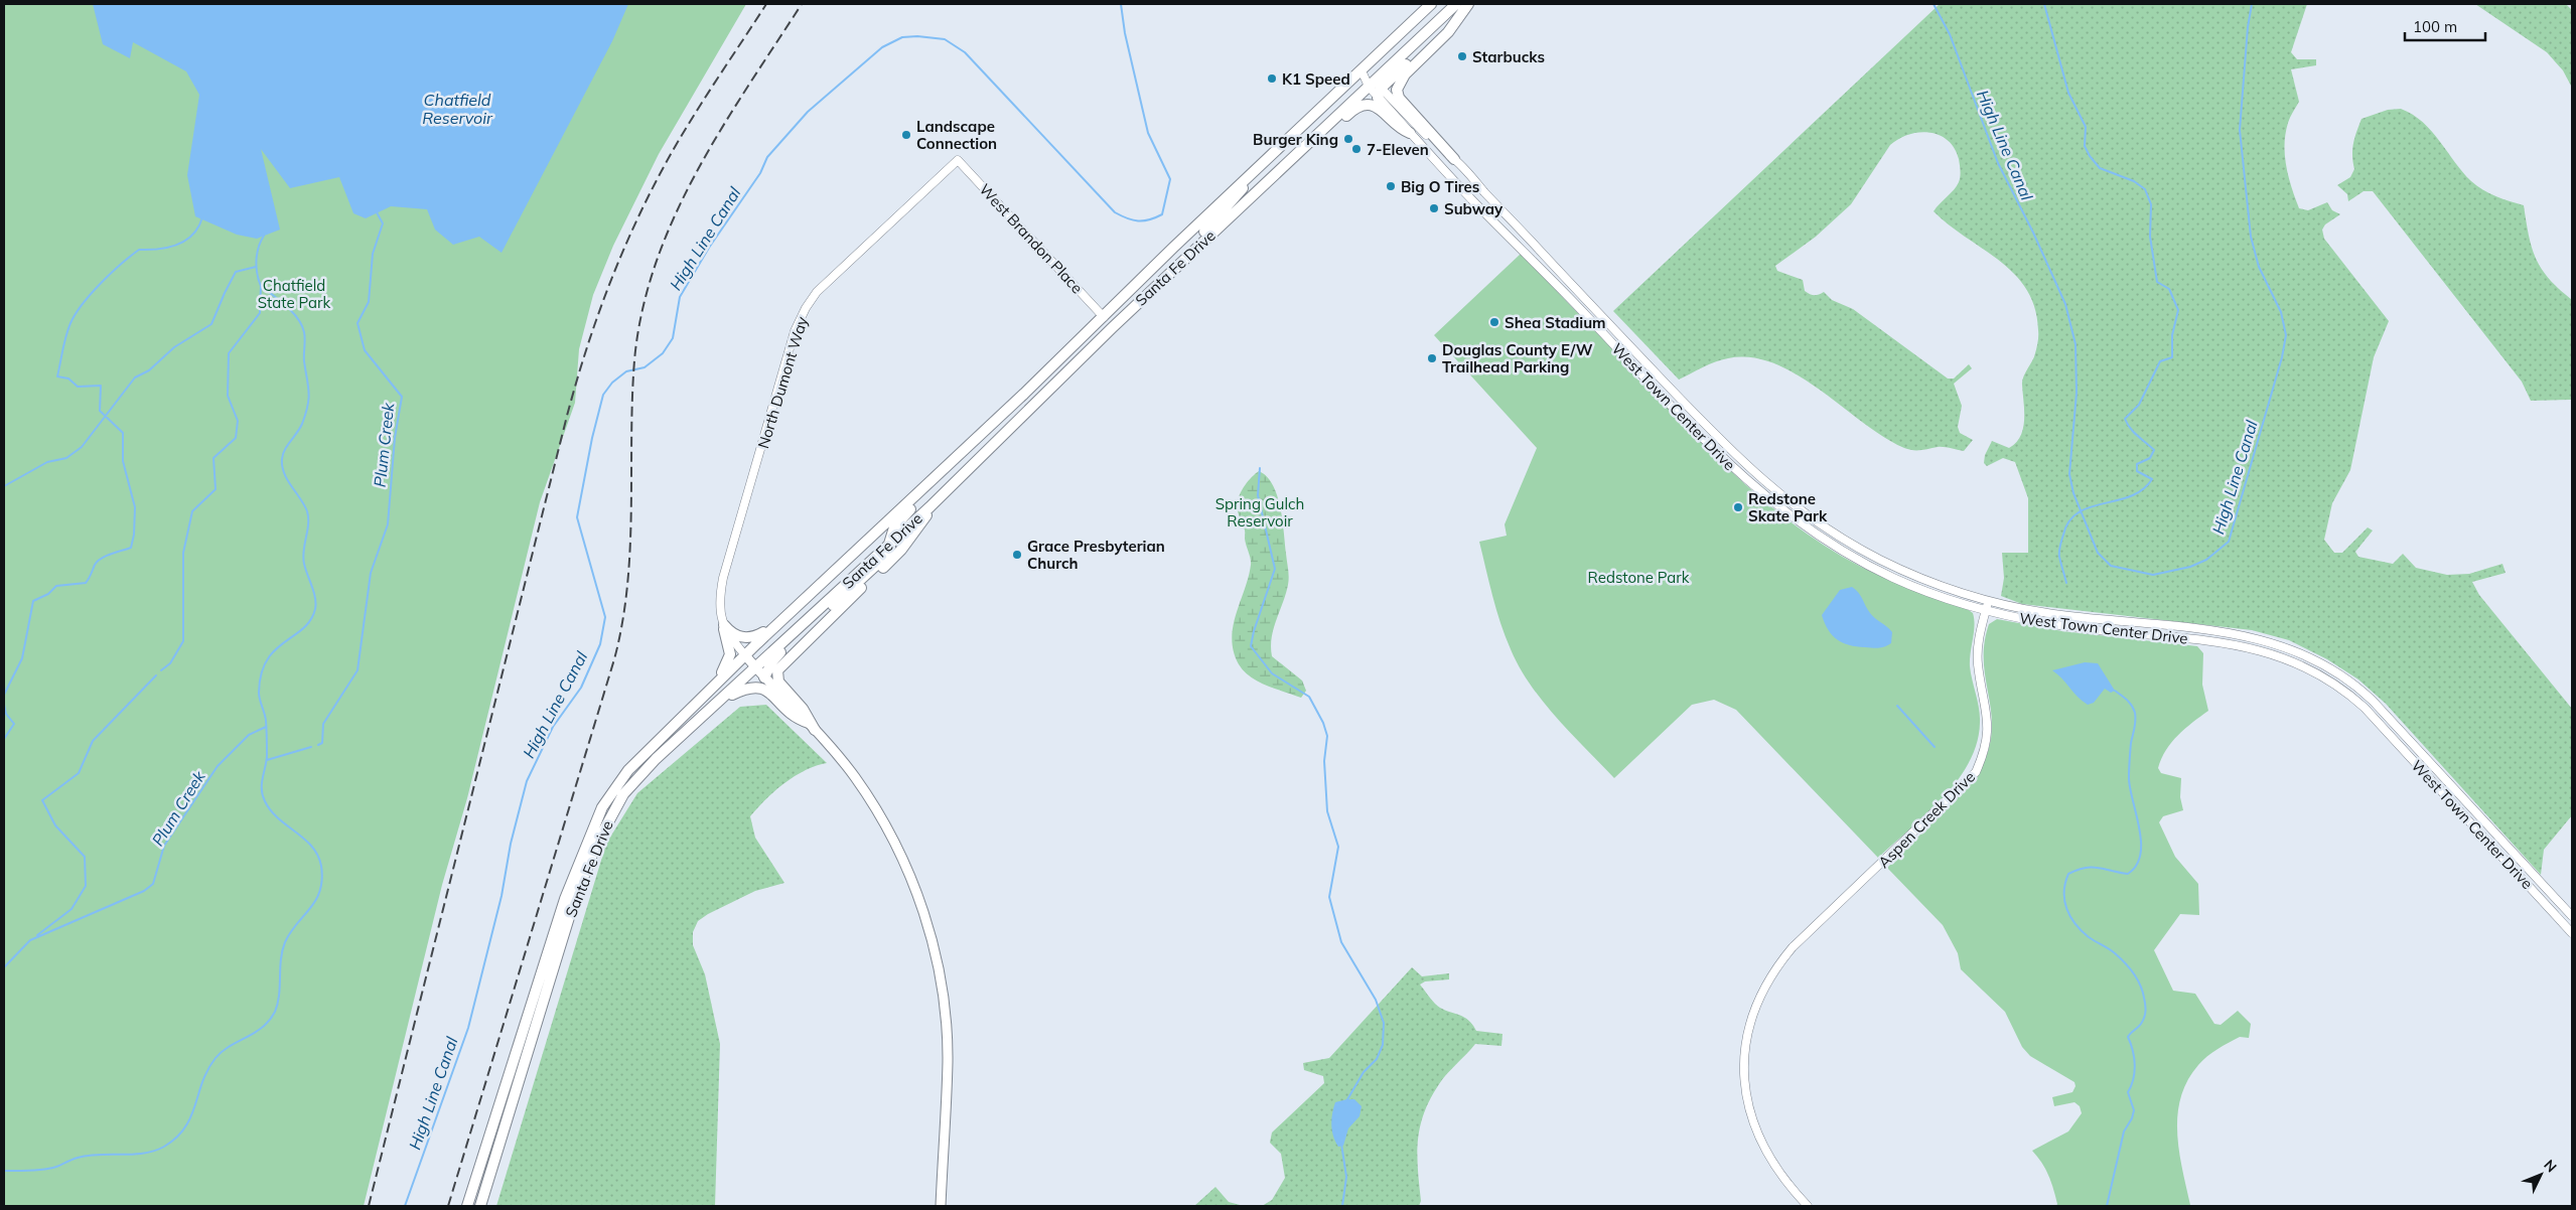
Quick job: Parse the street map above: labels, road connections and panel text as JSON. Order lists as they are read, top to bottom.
{
  "streets": {
    "highway": ["Santa Fe Drive"],
    "street": [
      "West Brandon Place",
      "North Dumont Way",
      "West Town Center Drive",
      "Aspen Creek Drive"
    ]
  },
  "crossings": [
    ["West Brandon Place", "Santa Fe Drive"],
    ["West Brandon Place", "North Dumont Way"],
    ["Santa Fe Drive", "West Town Center Drive"],
    ["West Town Center Drive", "Aspen Creek Drive"]
  ],
  "water": ["Chatfield Reservoir", "High Line Canal", "Plum Creek"],
  "parks": ["Chatfield State Park", "Spring Gulch Reservoir", "Redstone Park"],
  "places": [
    "Starbucks",
    "K1 Speed",
    "Landscape Connection",
    "Burger King",
    "7-Eleven",
    "Big O Tires",
    "Subway",
    "Shea Stadium",
    "Douglas County E/W Trailhead Parking",
    "Redstone Skate Park",
    "Grace Presbyterian Church"
  ],
  "scale_bar": "100 m",
  "north": "top right"
}
